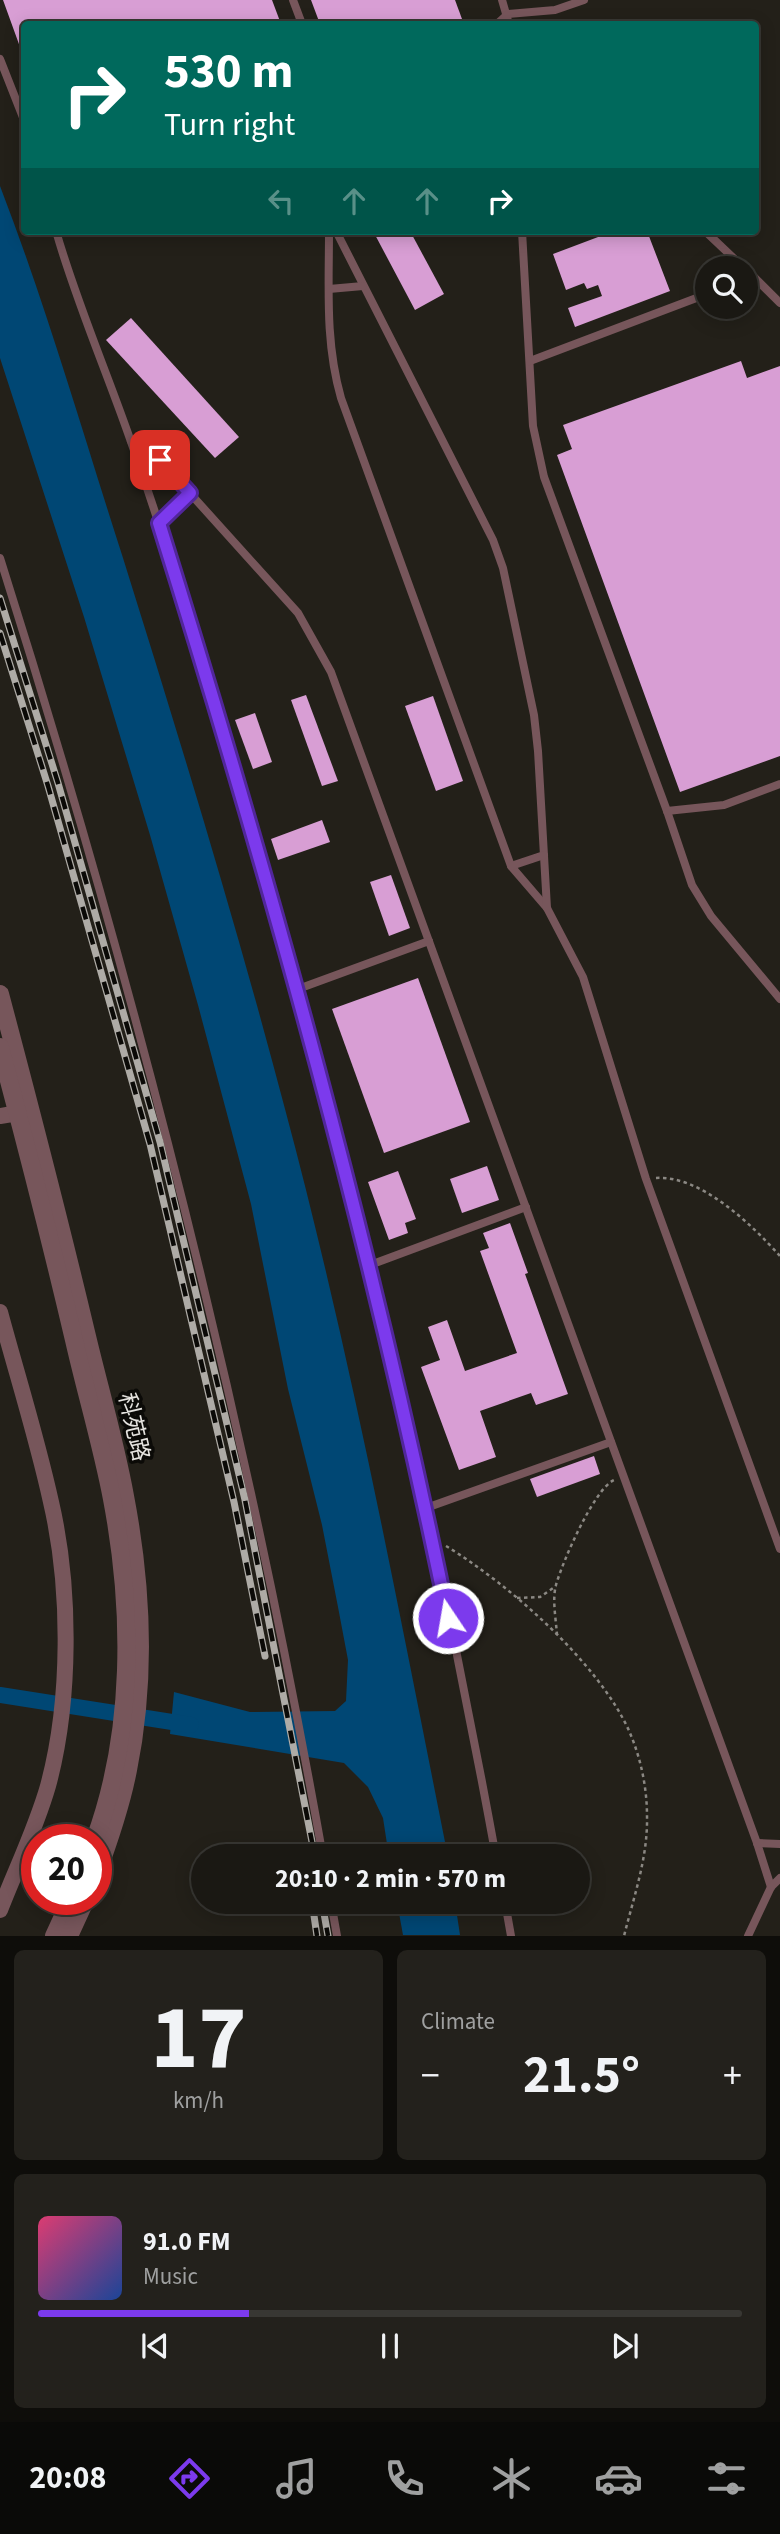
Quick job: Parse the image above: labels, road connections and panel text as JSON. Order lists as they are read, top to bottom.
{
  "streets": {
    "street": ["科苑路"]
  },
  "page": {
    "turn": ["530 m", "Turn right"],
    "limit": "20",
    "trip": "20:10 · 2 min · 570 m",
    "tile": [
      ["17", "km/h"],
      "Climate"
    ],
    "heat": ["−", "21.5°", "+"],
    "song": ["91.0 FM", "Music"],
    "tabs": "20:08"
  }
}
